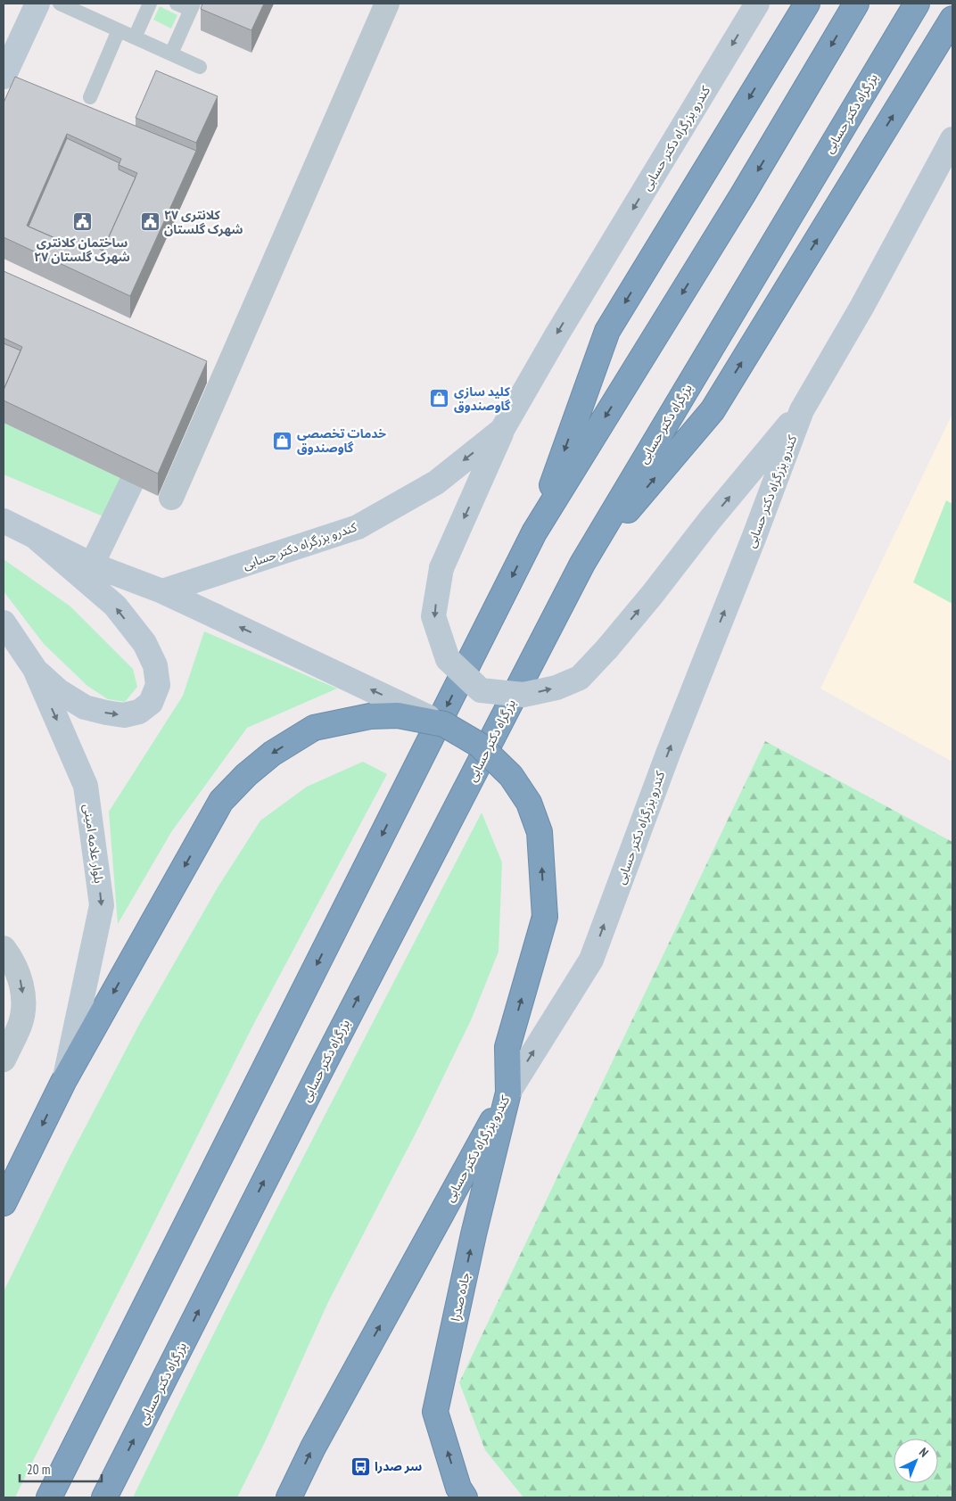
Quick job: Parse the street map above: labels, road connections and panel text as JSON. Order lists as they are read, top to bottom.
{
  "streets": {
    "highway": ["بزرگراه دکتر حسابی", "کندرو بزرگراه دکتر حسابی", "جاده صدرا"],
    "main road": ["بلوار علامه امینی"]
  },
  "crossings": [
    ["کندرو بزرگراه دکتر حسابی", "جاده صدرا"],
    ["بلوار علامه امینی", "جاده صدرا"]
  ],
  "one_way": ["بلوار علامه امینی"],
  "places": {
    "public building": ["ساختمان کلانتری ۲۷ شهرک گلستان", "کلانتری ۲۷ شهرک گلستان"],
    "shop": ["کلید سازی گاوصندوق", "خدمات تخصصی گاوصندوق"],
    "bus stop": ["سر صدرا"]
  },
  "scale_bar": "20 m",
  "north": "top right"
}
